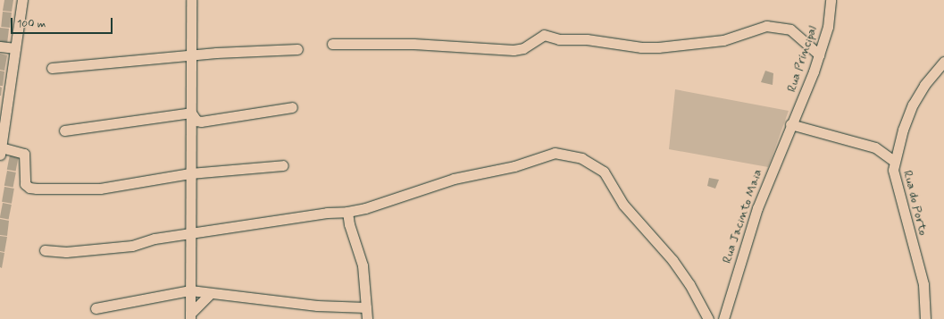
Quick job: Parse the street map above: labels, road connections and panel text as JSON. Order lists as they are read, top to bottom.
{
  "streets": {
    "street": ["Rua Principal", "Rua do Porto", "Rua Jacinto Maia"]
  },
  "crossings": [
    ["Rua Principal", "Rua Jacinto Maia"]
  ],
  "scale_bar": "100 m"
}
